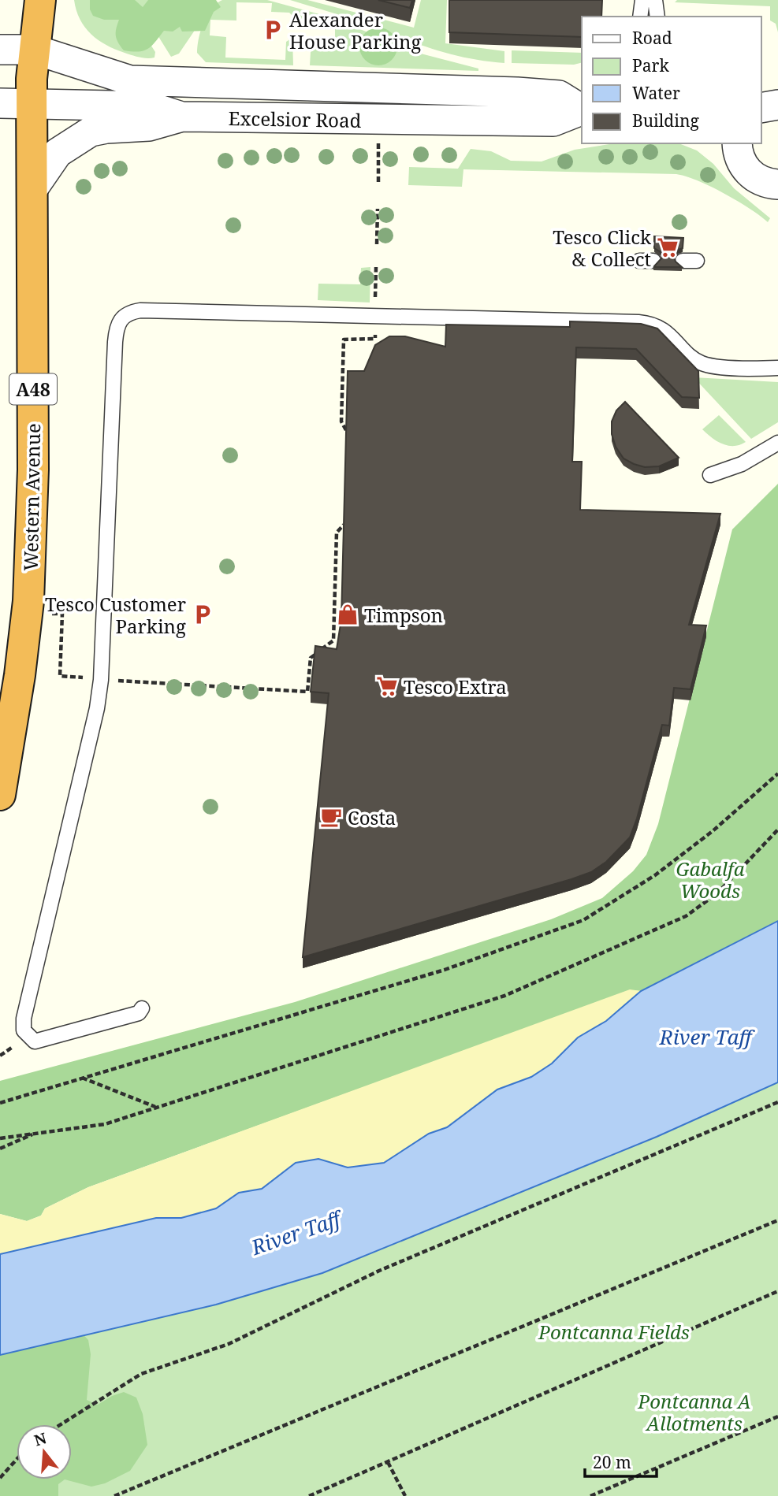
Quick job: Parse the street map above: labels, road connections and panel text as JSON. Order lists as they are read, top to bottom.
{
  "streets": {
    "highway": ["A48", "Western Avenue"],
    "street": ["Excelsior Road"]
  },
  "crossings": [
    ["Excelsior Road", "Western Avenue"]
  ],
  "water": ["River Taff"],
  "parks": ["Gabalfa Woods", "Pontcanna Fields", "Pontcanna A Allotments"],
  "places": {
    "parking": ["Alexander House Parking", "Tesco Customer Parking"],
    "supermarket": ["Tesco Click & Collect", "Tesco Extra"],
    "shop": ["Timpson"],
    "cafe": ["Costa"]
  },
  "legend": [
    "Road",
    "Park",
    "Water",
    "Building"
  ],
  "scale_bar": "20 m",
  "north": "top"
}
